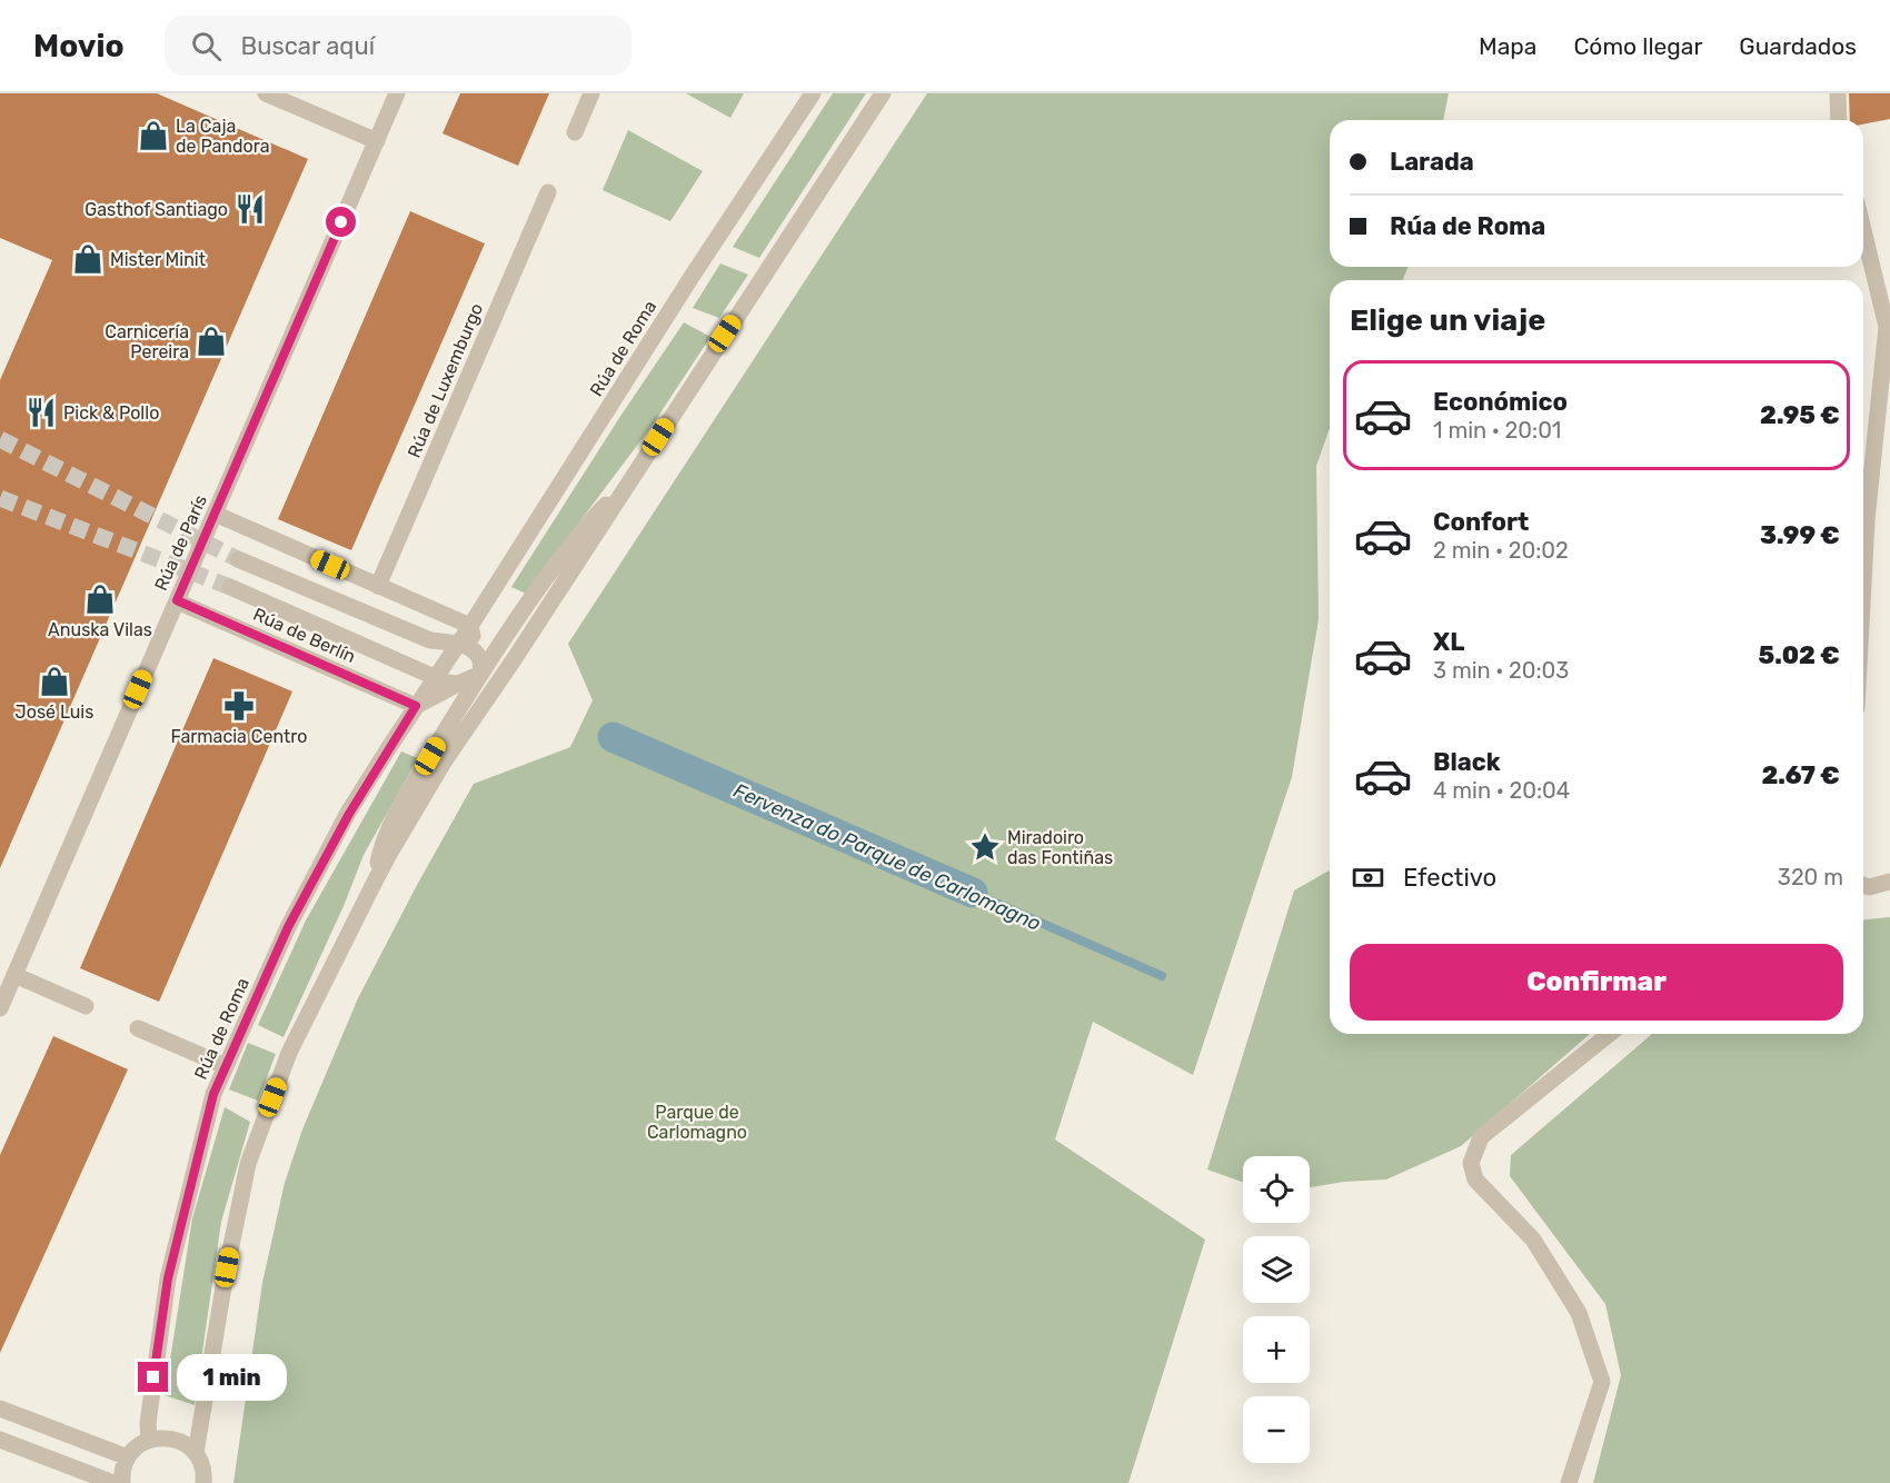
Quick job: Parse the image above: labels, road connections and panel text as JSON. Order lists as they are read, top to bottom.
{
  "streets": {
    "street": [
      "Rúa de Roma",
      "Rúa de Luxemburgo",
      "Rúa de París",
      "Rúa de Berlín"
    ]
  },
  "crossings": [
    ["Rúa de Roma", "Rúa de Berlín"],
    ["Rúa de París", "Rúa de Berlín"]
  ],
  "water": ["Fervenza do Parque de Carlomagno"],
  "parks": ["Parque de Carlomagno"],
  "places": {
    "shop": [
      "La Caja de Pandora",
      "Mister Minit",
      "Carnicería Pereira",
      "Anuska Vilas",
      "José Luis"
    ],
    "restaurant": ["Gasthof Santiago", "Pick & Pollo"],
    "pharmacy": ["Farmacia Centro"],
    "place": ["Miradoiro das Fontiñas"]
  },
  "page": {
    "header": "Movio",
    "search": "Buscar aquí",
    "nav": ["Mapa", "Cómo llegar", "Guardados"],
    "banner": ["Larada", "Rúa de Roma"],
    "heading": "Elige un viaje",
    "list": [
      {
        "name": "Económico",
        "note": "1 min · 20:01",
        "value": "2.95 €"
      },
      {
        "name": "Confort",
        "note": "2 min · 20:02",
        "value": "3.99 €"
      },
      {
        "name": "XL",
        "note": "3 min · 20:03",
        "value": "5.02 €"
      },
      {
        "name": "Black",
        "note": "4 min · 20:04",
        "value": "2.67 €"
      }
    ],
    "pay": ["Efectivo", "320 m"],
    "buttons": "Confirmar",
    "map_buttons": ["+", "−"],
    "bubble": "1 min"
  }
}
